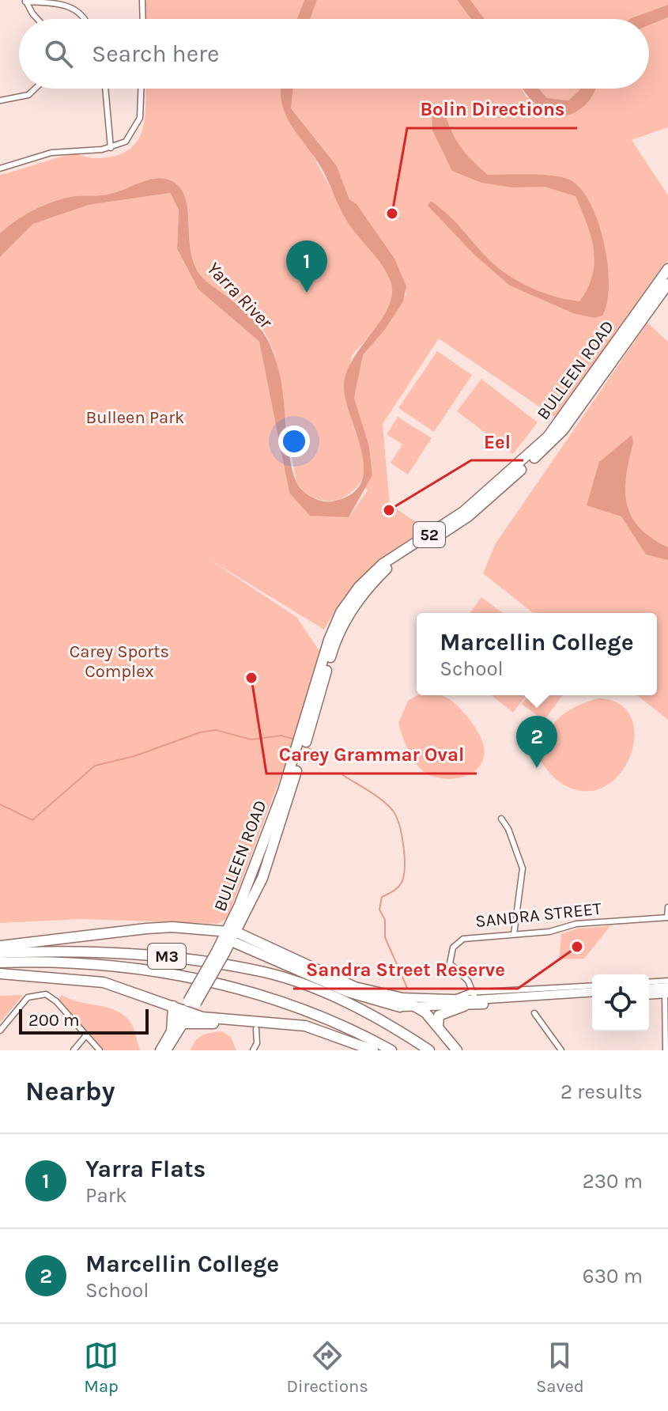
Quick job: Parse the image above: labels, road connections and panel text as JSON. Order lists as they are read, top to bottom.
{
  "streets": {
    "highway": ["BULLEEN ROAD", "52", "M3"],
    "street": ["SANDRA STREET"]
  },
  "water": ["Yarra River"],
  "parks": ["Bulleen Park", "Carey Sports Complex"],
  "places": [
    "Bolin Directions",
    "Eel",
    "Carey Grammar Oval",
    "Sandra Street Reserve"
  ],
  "scale_bar": "200 m",
  "page": {
    "search": "Search here",
    "pins": ["1", "2"],
    "popup": ["Marcellin College", "School"],
    "scale": "200 m",
    "heading": ["Nearby", "2 results"],
    "list": [
      {
        "mark": "1",
        "name": "Yarra Flats",
        "note": "Park",
        "value": "230 m"
      },
      {
        "mark": "2",
        "name": "Marcellin College",
        "note": "School",
        "value": "630 m"
      }
    ],
    "nav": ["Map", "Directions", "Saved"]
  }
}
